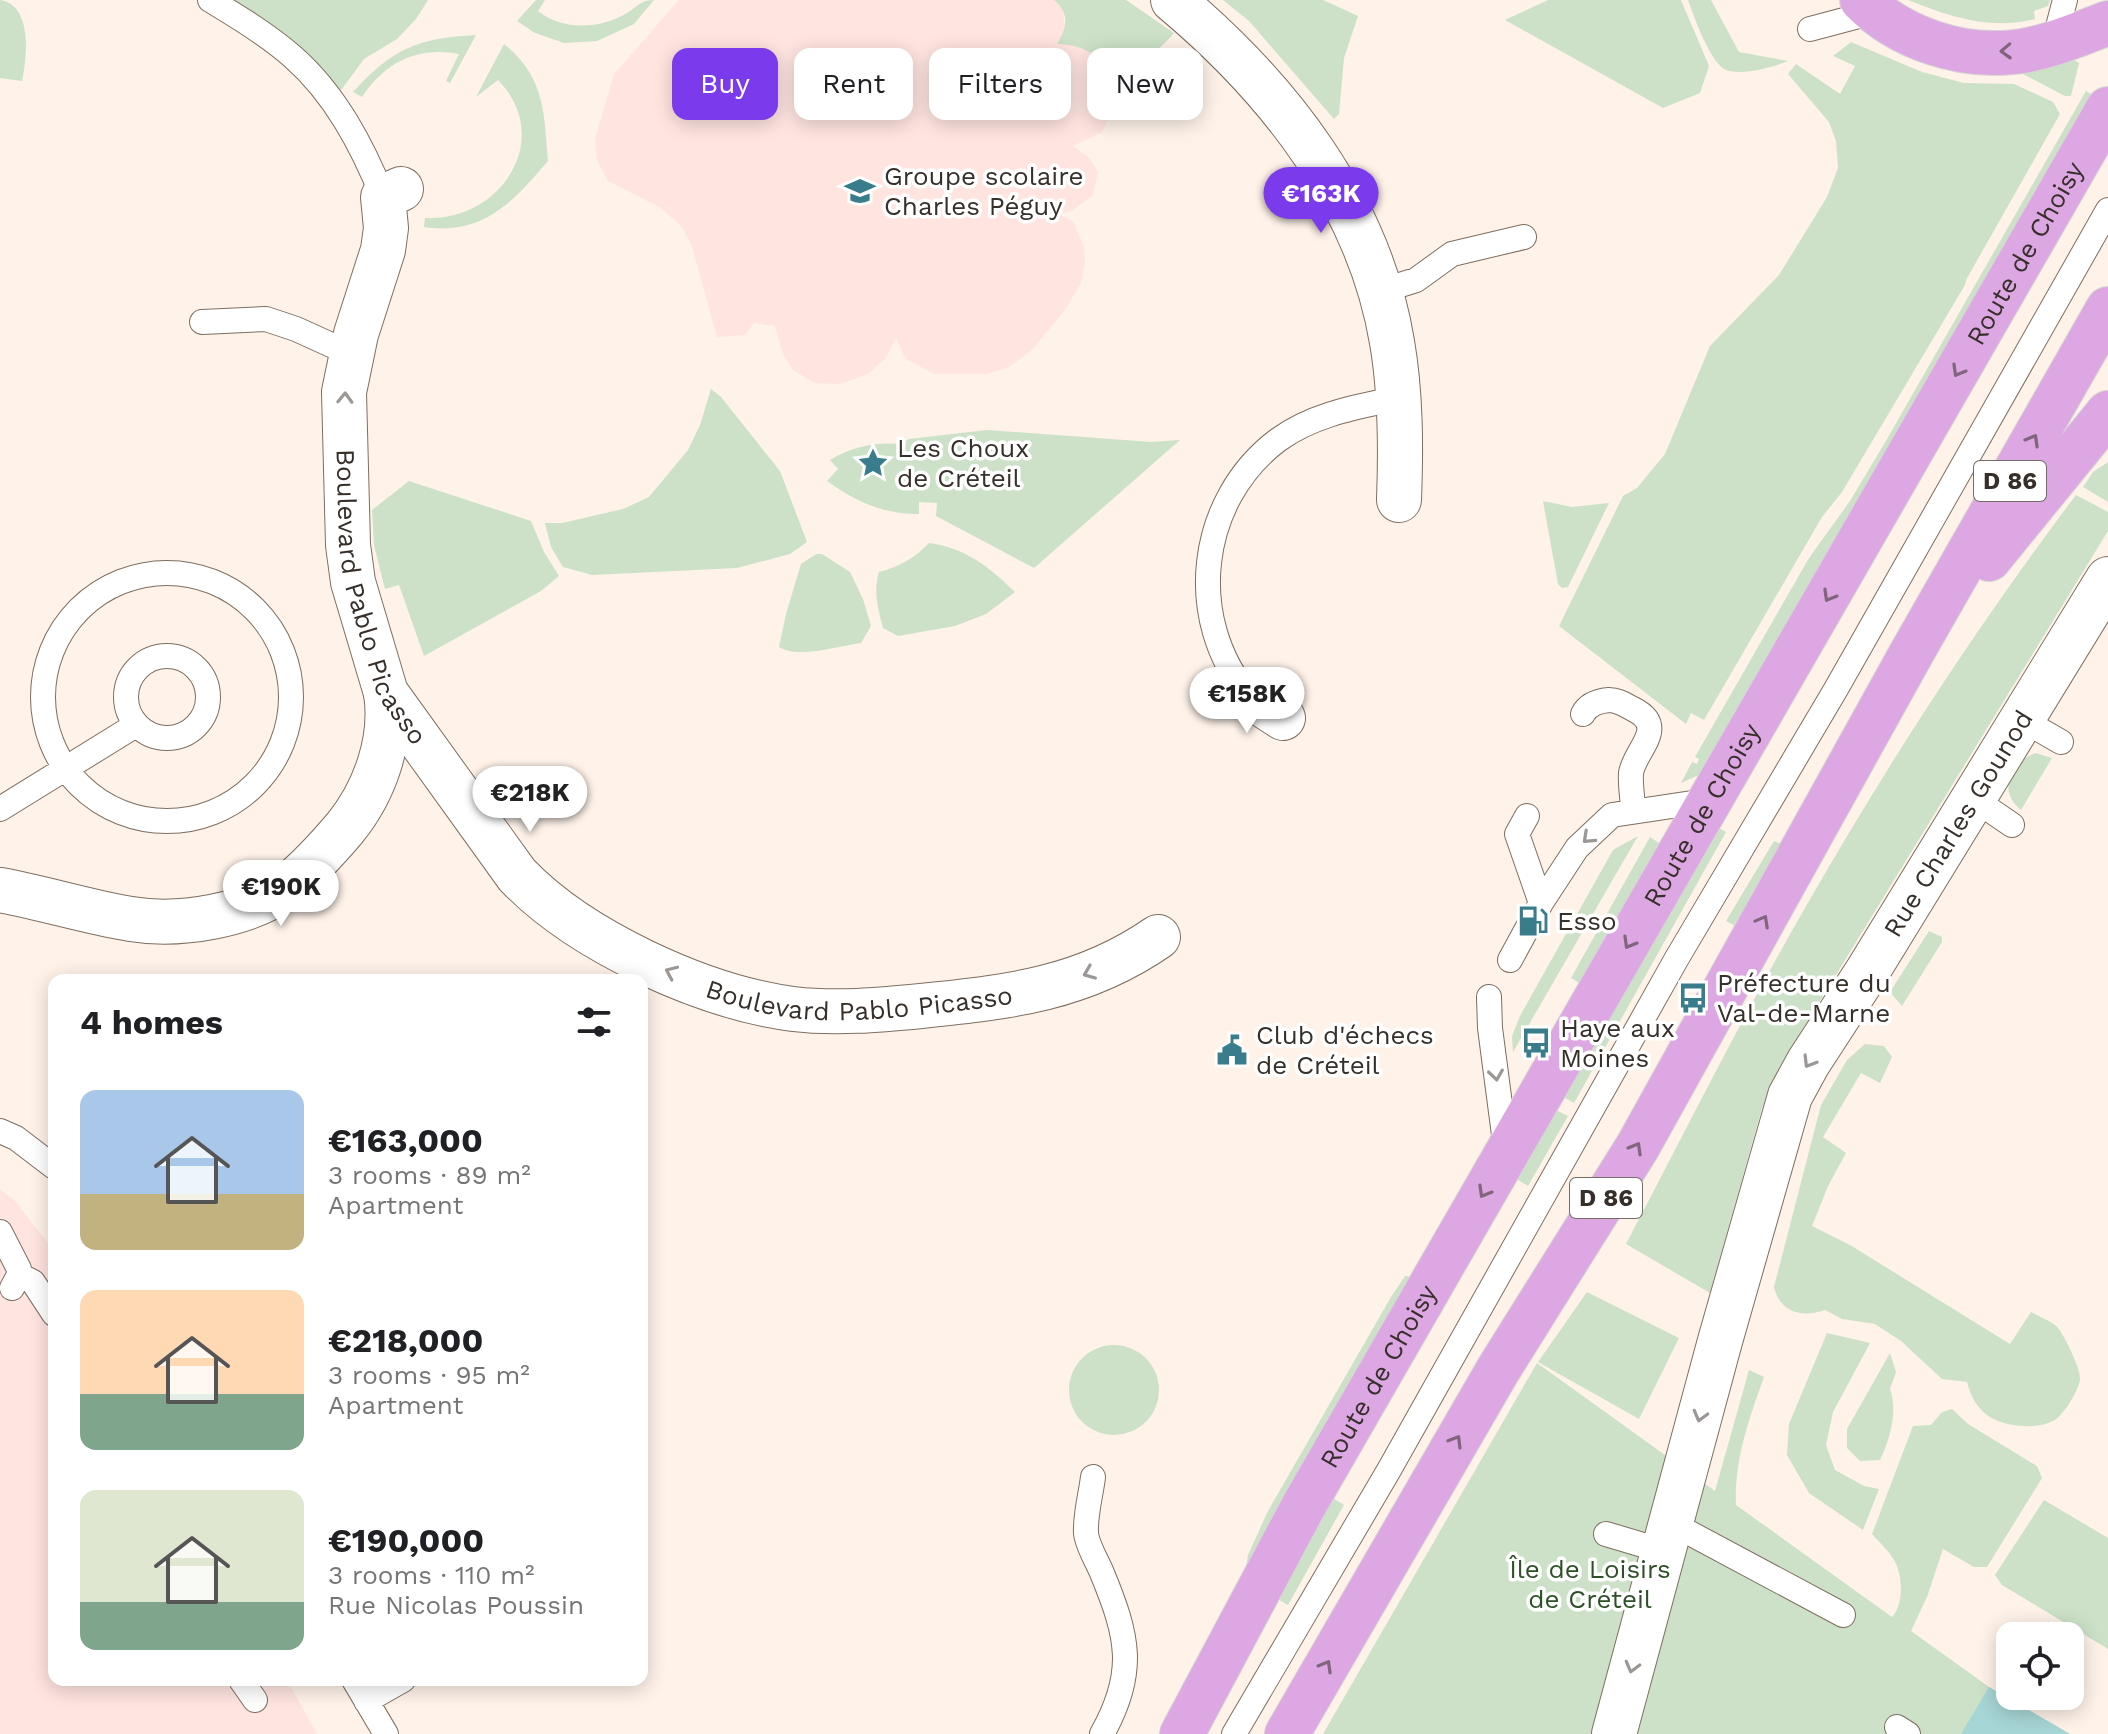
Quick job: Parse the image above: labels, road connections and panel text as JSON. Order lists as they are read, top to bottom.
{
  "streets": {
    "main road": ["Route de Choisy", "D 86"],
    "street": ["Boulevard Pablo Picasso", "Rue Charles Gounod"]
  },
  "one_way": ["Rue Charles Gounod"],
  "parks": ["Île de Loisirs de Créteil"],
  "places": {
    "school or university": ["Groupe scolaire Charles Péguy"],
    "place": ["Les Choux de Créteil"],
    "fuel station": ["Esso"],
    "bus stop": ["Préfecture du Val-de-Marne", "Haye aux Moines"],
    "public building": ["Club d'échecs de Créteil"]
  },
  "page": {
    "chip": [
      "Buy",
      "Rent",
      "Filters",
      "New"
    ],
    "price": [
      "€163K",
      "€158K",
      "€218K",
      "€190K"
    ],
    "heading": "4 homes",
    "list": [
      {
        "name": "€163,000",
        "note": "3 rooms · 89 m² · Apartment"
      },
      {
        "name": "€218,000",
        "note": "3 rooms · 95 m² · Apartment"
      },
      {
        "name": "€190,000",
        "note": "3 rooms · 110 m² · Rue Nicolas Poussin"
      }
    ]
  }
}
